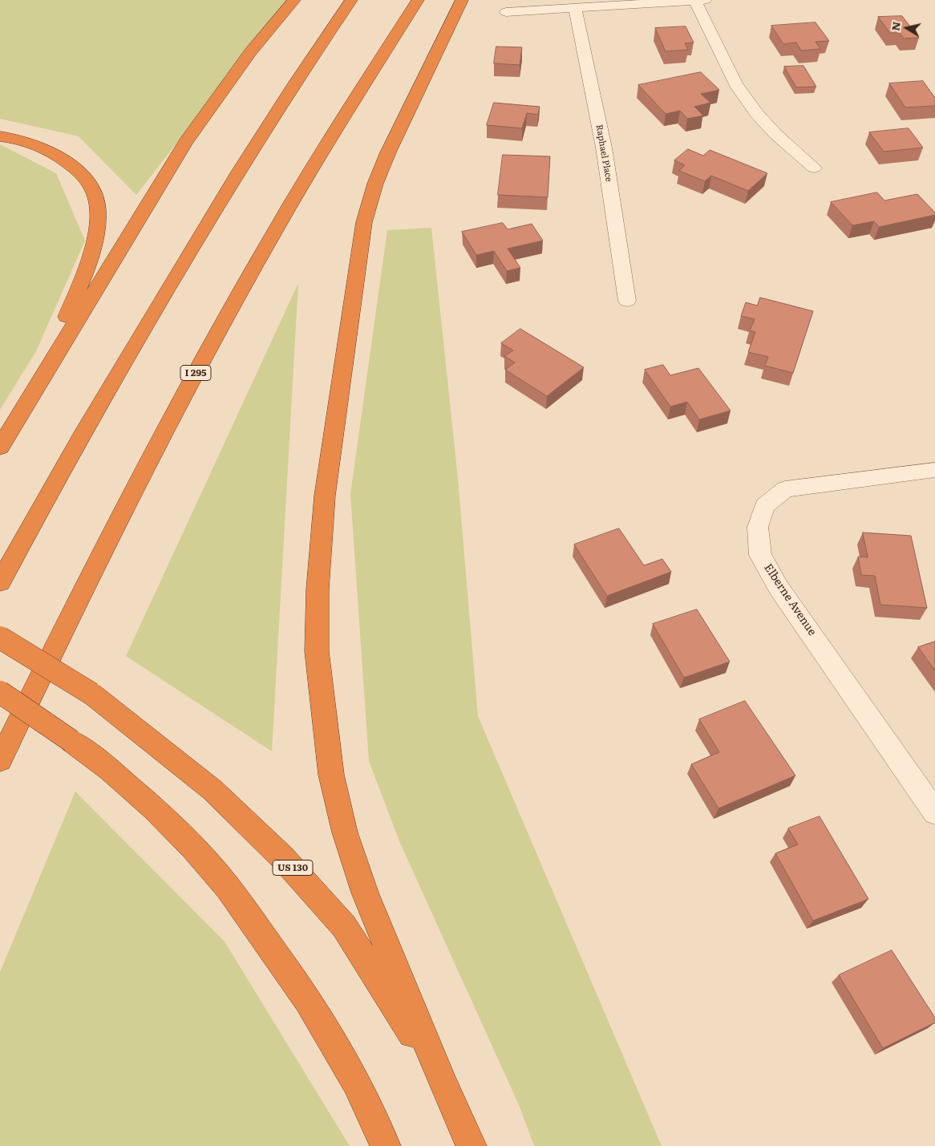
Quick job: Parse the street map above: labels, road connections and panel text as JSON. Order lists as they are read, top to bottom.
{
  "streets": {
    "highway": ["I 295", "US 130"],
    "street": ["Raphael Place", "Elberne Avenue"]
  },
  "north": "left"
}
